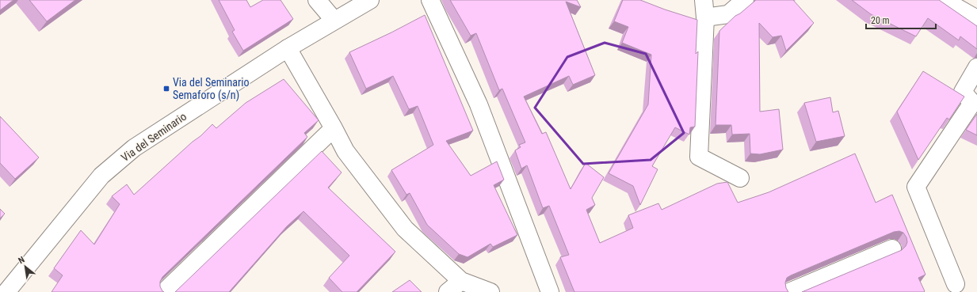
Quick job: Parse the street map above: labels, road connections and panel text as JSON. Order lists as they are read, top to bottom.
{
  "streets": {
    "street": ["Via del Seminario"]
  },
  "places": {
    "transit": ["Via del Seminario Semaforo (s/n)"]
  },
  "scale_bar": "20 m",
  "north": "top left"
}
